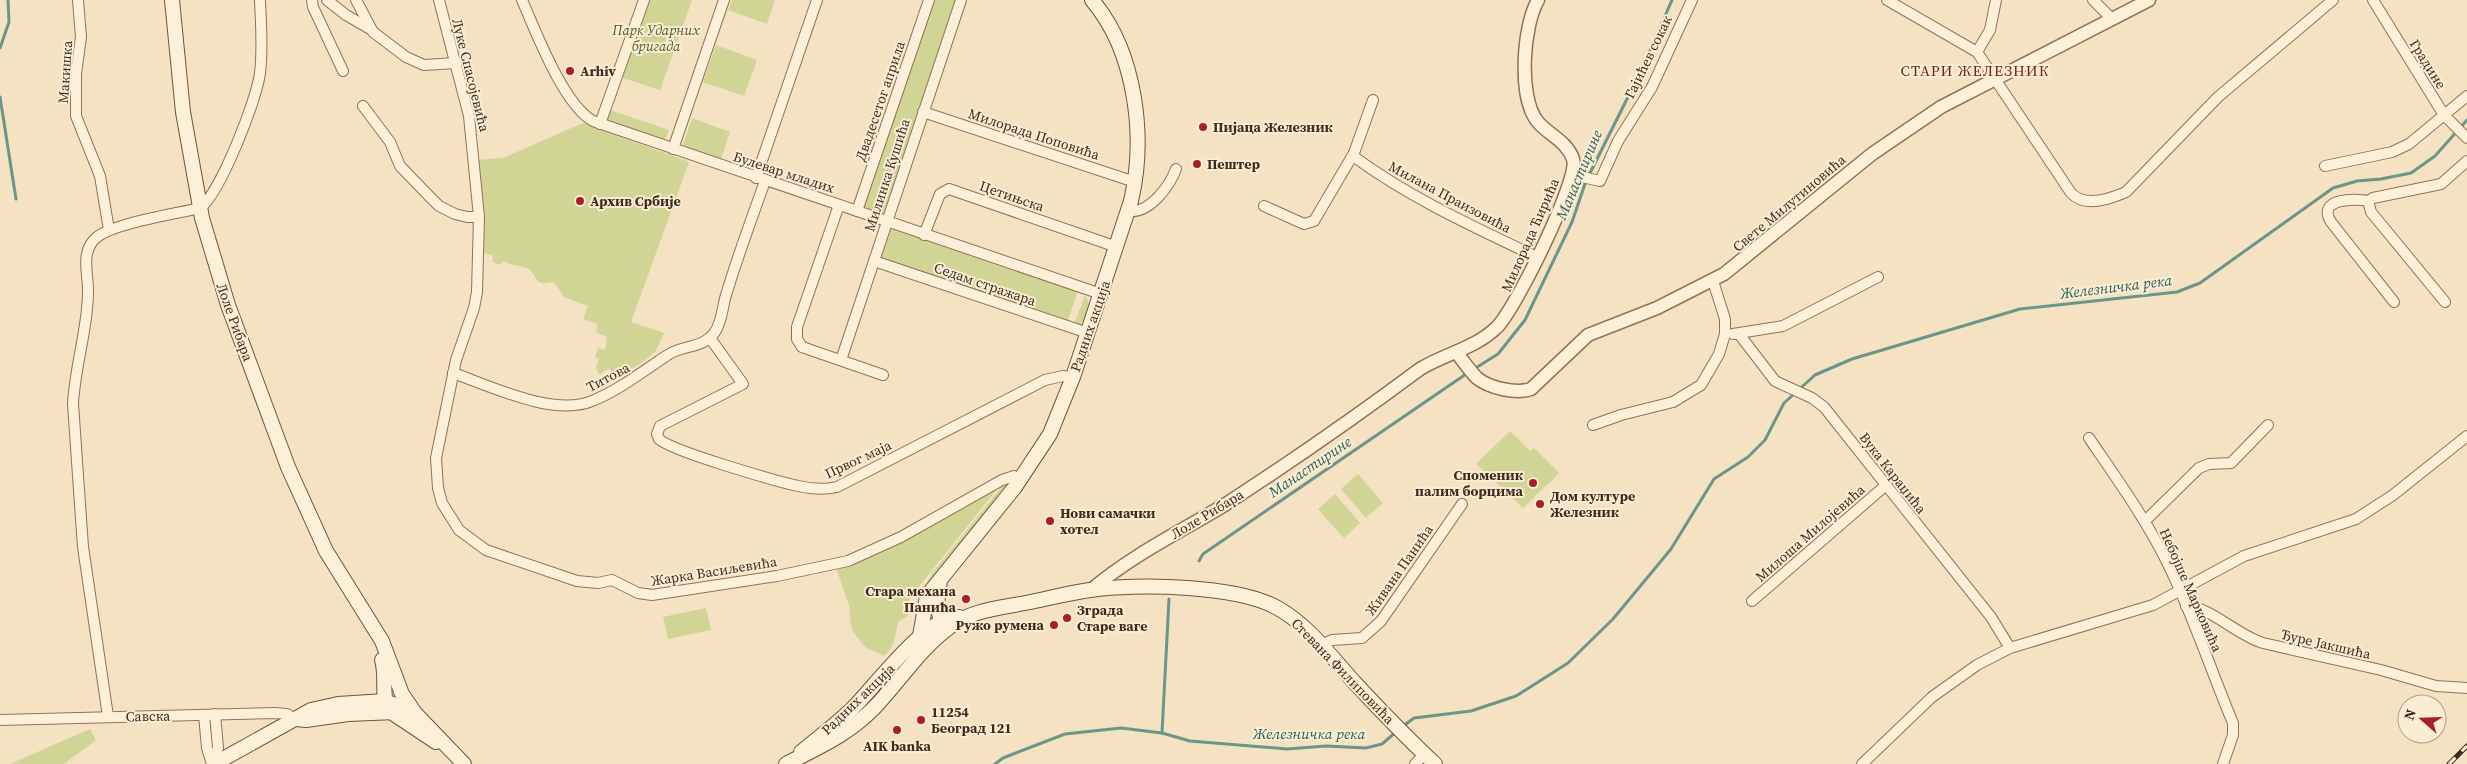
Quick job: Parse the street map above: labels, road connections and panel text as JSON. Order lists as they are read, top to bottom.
{
  "streets": {
    "main road": [
      "Лоле Рибара",
      "Радних акција",
      "Стевана Филиповића",
      "Савска"
    ],
    "street": [
      "Гајићев сокак",
      "Градине",
      "Макишка",
      "Луке Спасојевића",
      "Двадесетог априла",
      "Милорада Поповића",
      "Булевар младих",
      "Милинка Кушића",
      "Цетињска",
      "Милана Праизовића",
      "Свете Милутиновића",
      "Милорада Ћирића",
      "Седам стражара",
      "Титова",
      "Првог маја",
      "Вука Караџића",
      "Милоша Милојевића",
      "Живана Панића",
      "Жарка Васиљевића",
      "Небојше Марковића",
      "Ђуре Јакшића"
    ]
  },
  "crossings": [
    ["Гајићев сокак", "Милорада Ћирића"],
    ["Луке Спасојевића", "Жарка Васиљевића"],
    ["Двадесетог априла", "Булевар младих"],
    ["Милорада Поповића", "Милинка Кушића"],
    ["Милорада Поповића", "Радних акција"],
    ["Булевар младих", "Милинка Кушића"],
    ["Булевар младих", "Цетињска"],
    ["Булевар младих", "Радних акција"],
    ["Милинка Кушића", "Седам стражара"],
    ["Цетињска", "Радних акција"],
    ["Милана Праизовића", "Милорада Ћирића"],
    ["Свете Милутиновића", "Милорада Ћирића"],
    ["Свете Милутиновића", "Лоле Рибара"],
    ["Милорада Ћирића", "Лоле Рибара"],
    ["Седам стражара", "Радних акција"],
    ["Лоле Рибара", "Радних акција"],
    ["Лоле Рибара", "Стевана Филиповића"],
    ["Лоле Рибара", "Савска"],
    ["Радних акција", "Првог маја"],
    ["Радних акција", "Жарка Васиљевића"],
    ["Титова", "Првог маја"],
    ["Титова", "Жарка Васиљевића"],
    ["Вука Караџића", "Милоша Милојевића"],
    ["Живана Панића", "Стевана Филиповића"],
    ["Небојше Марковића", "Ђуре Јакшића"]
  ],
  "districts": ["СТАРИ ЖЕЛЕЗНИК"],
  "water": ["Манастирине", "Железничка река"],
  "parks": ["Парк Ударних бригада"],
  "places": [
    "Arhiv",
    "Пијаца Железник",
    "Пештер",
    "Архив Србије",
    "Споменик палим борцима",
    "Дом културе Железник",
    "Нови самачки хотел",
    "Стара механа Панића",
    "Зграда Старе ваге",
    "Ружо румена",
    "11254 Београд 121",
    "AIK banka"
  ],
  "north": "left"
}
